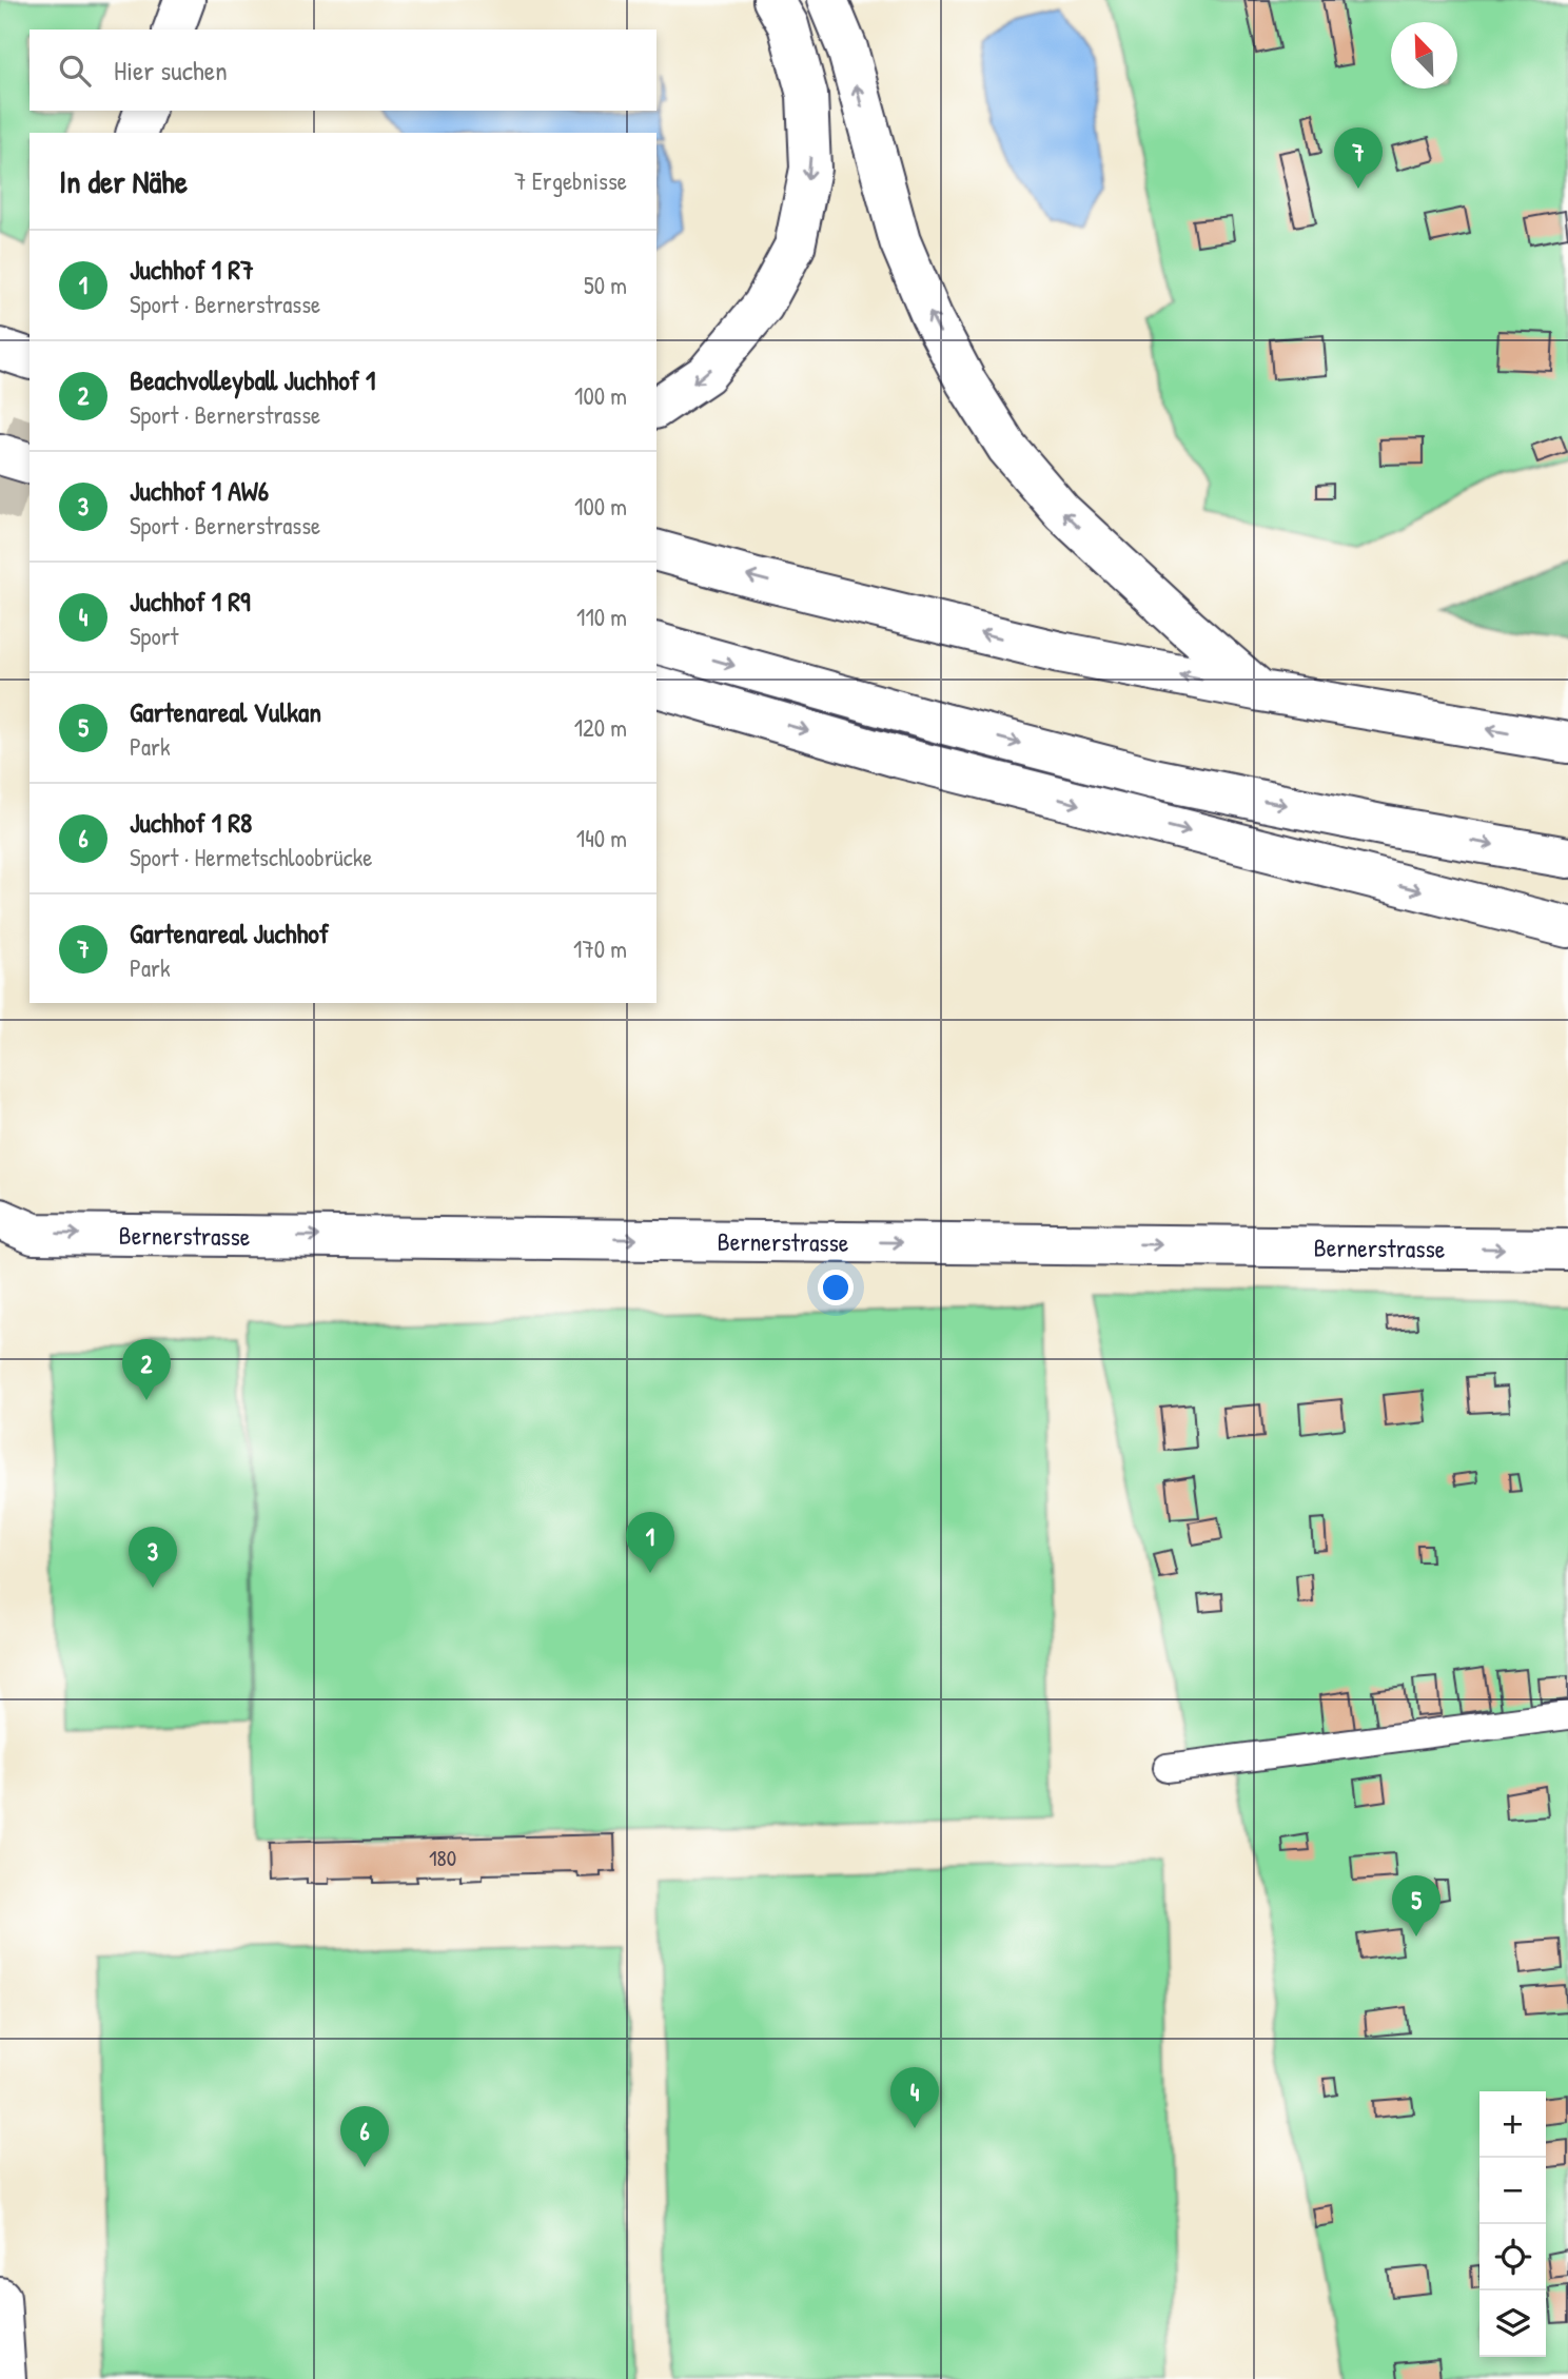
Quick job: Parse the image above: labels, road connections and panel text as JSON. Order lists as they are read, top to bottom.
{
  "streets": {
    "main road": ["Bernerstrasse"]
  },
  "one_way": ["Bernerstrasse"],
  "house_numbers": ["180"],
  "north": "top left",
  "page": {
    "search": "Hier suchen",
    "pins": [
      "7",
      "2",
      "1",
      "3",
      "5",
      "4",
      "6"
    ],
    "heading": ["In der Nähe", "7 Ergebnisse"],
    "list": [
      {
        "mark": "1",
        "name": "Juchhof 1 R7",
        "note": "Sport · Bernerstrasse",
        "value": "50 m"
      },
      {
        "mark": "2",
        "name": "Beachvolleyball Juchhof 1",
        "note": "Sport · Bernerstrasse",
        "value": "100 m"
      },
      {
        "mark": "3",
        "name": "Juchhof 1 AW6",
        "note": "Sport · Bernerstrasse",
        "value": "100 m"
      },
      {
        "mark": "4",
        "name": "Juchhof 1 R9",
        "note": "Sport",
        "value": "110 m"
      },
      {
        "mark": "5",
        "name": "Gartenareal Vulkan",
        "note": "Park",
        "value": "120 m"
      },
      {
        "mark": "6",
        "name": "Juchhof 1 R8",
        "note": "Sport · Hermetschloobrücke",
        "value": "140 m"
      },
      {
        "mark": "7",
        "name": "Gartenareal Juchhof",
        "note": "Park",
        "value": "170 m"
      }
    ],
    "map_buttons": ["+", "−"]
  }
}
